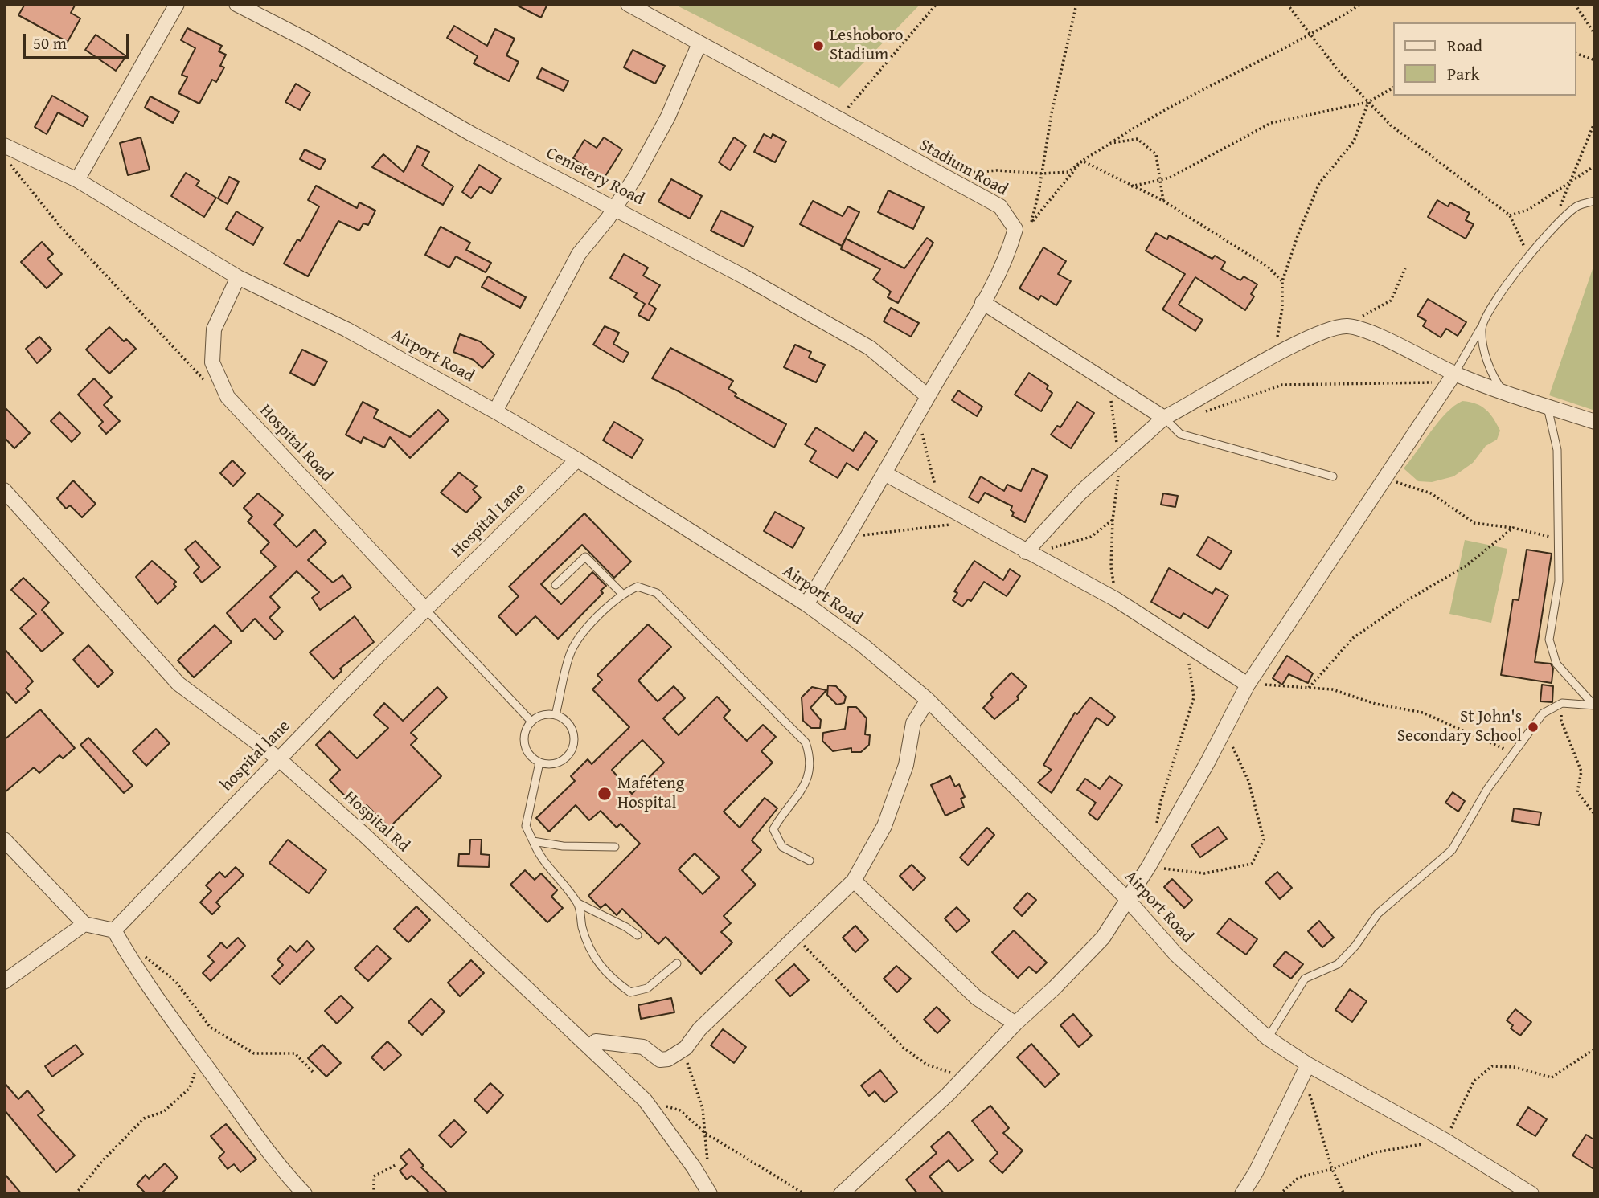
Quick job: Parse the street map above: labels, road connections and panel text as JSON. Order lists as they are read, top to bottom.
{
  "streets": {
    "street": [
      "Stadium Road",
      "Cemetery Road",
      "Airport Road",
      "Hospital Road",
      "Hospital Lane",
      "hospital lane",
      "Hospital Rd"
    ]
  },
  "crossings": [
    ["Airport Road", "Hospital Road"],
    ["Airport Road", "Hospital Lane"],
    ["Hospital Road", "Hospital Lane"],
    ["Hospital Road", "hospital lane"],
    ["Hospital Lane", "hospital lane"],
    ["hospital lane", "Hospital Rd"]
  ],
  "places": ["Leshoboro Stadium", "St John's Secondary School", "Mafeteng Hospital"],
  "legend": ["Road", "Park"],
  "scale_bar": "50 m"
}
